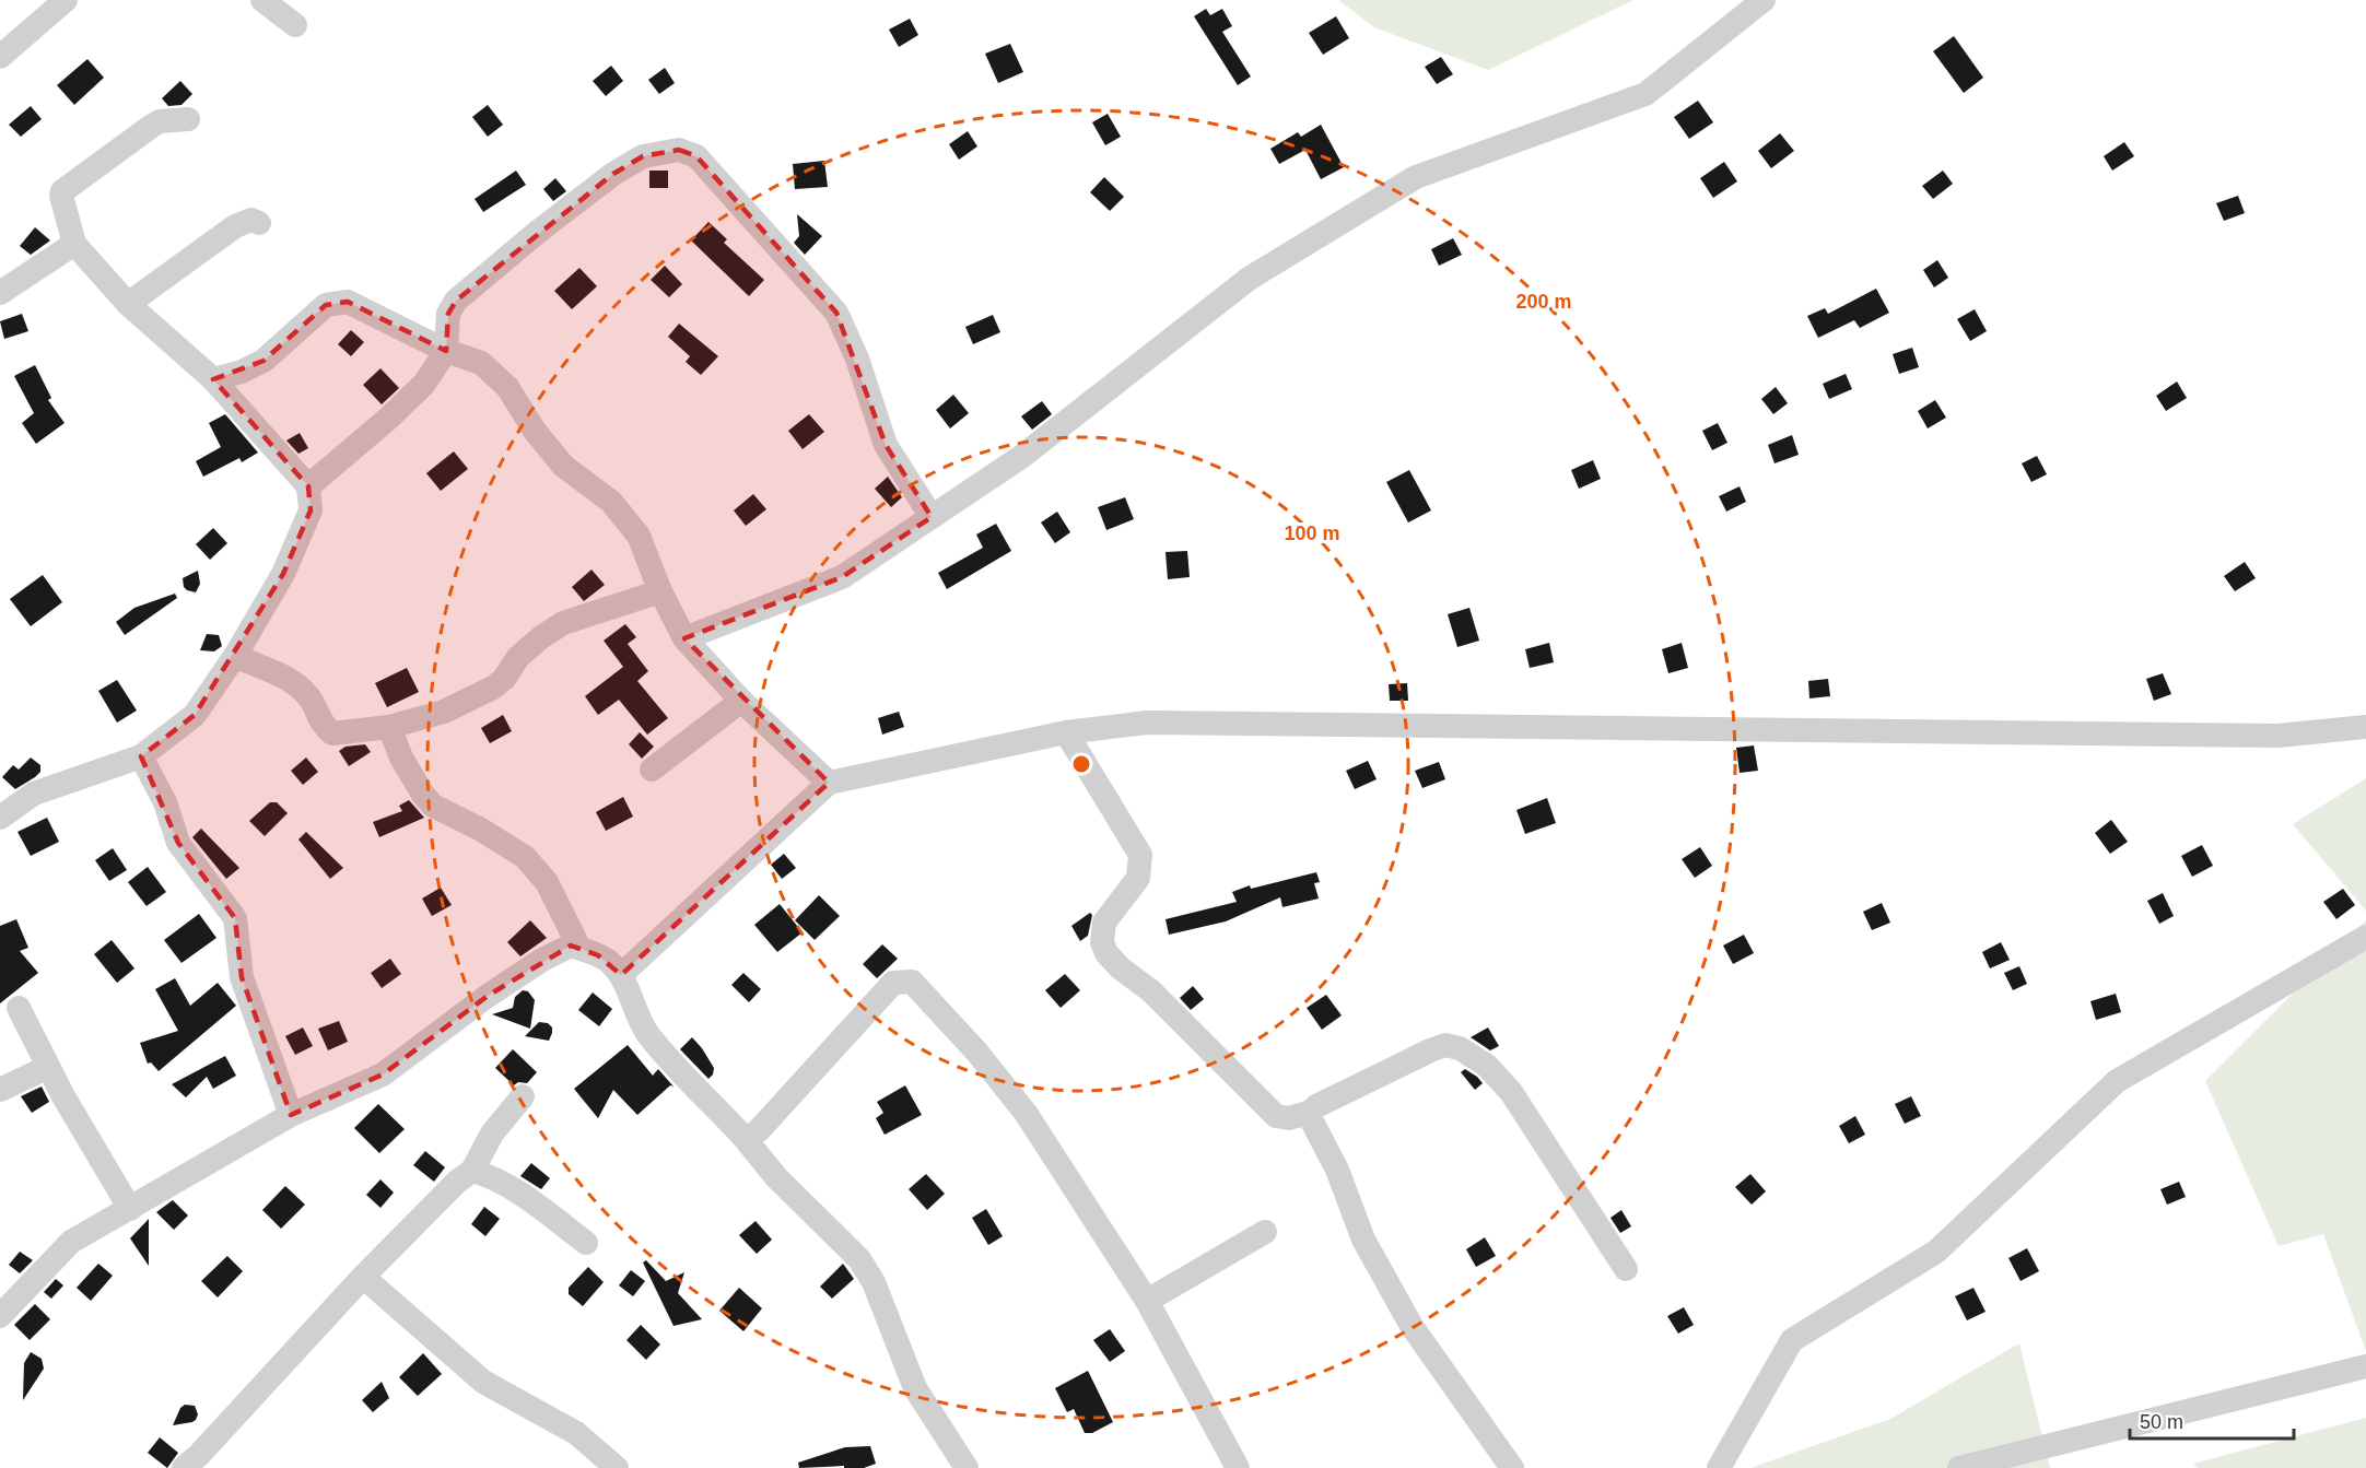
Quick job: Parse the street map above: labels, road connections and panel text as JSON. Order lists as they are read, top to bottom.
{
  "scale_bar": "50 m",
  "rings": ["200 m", "100 m"]
}
